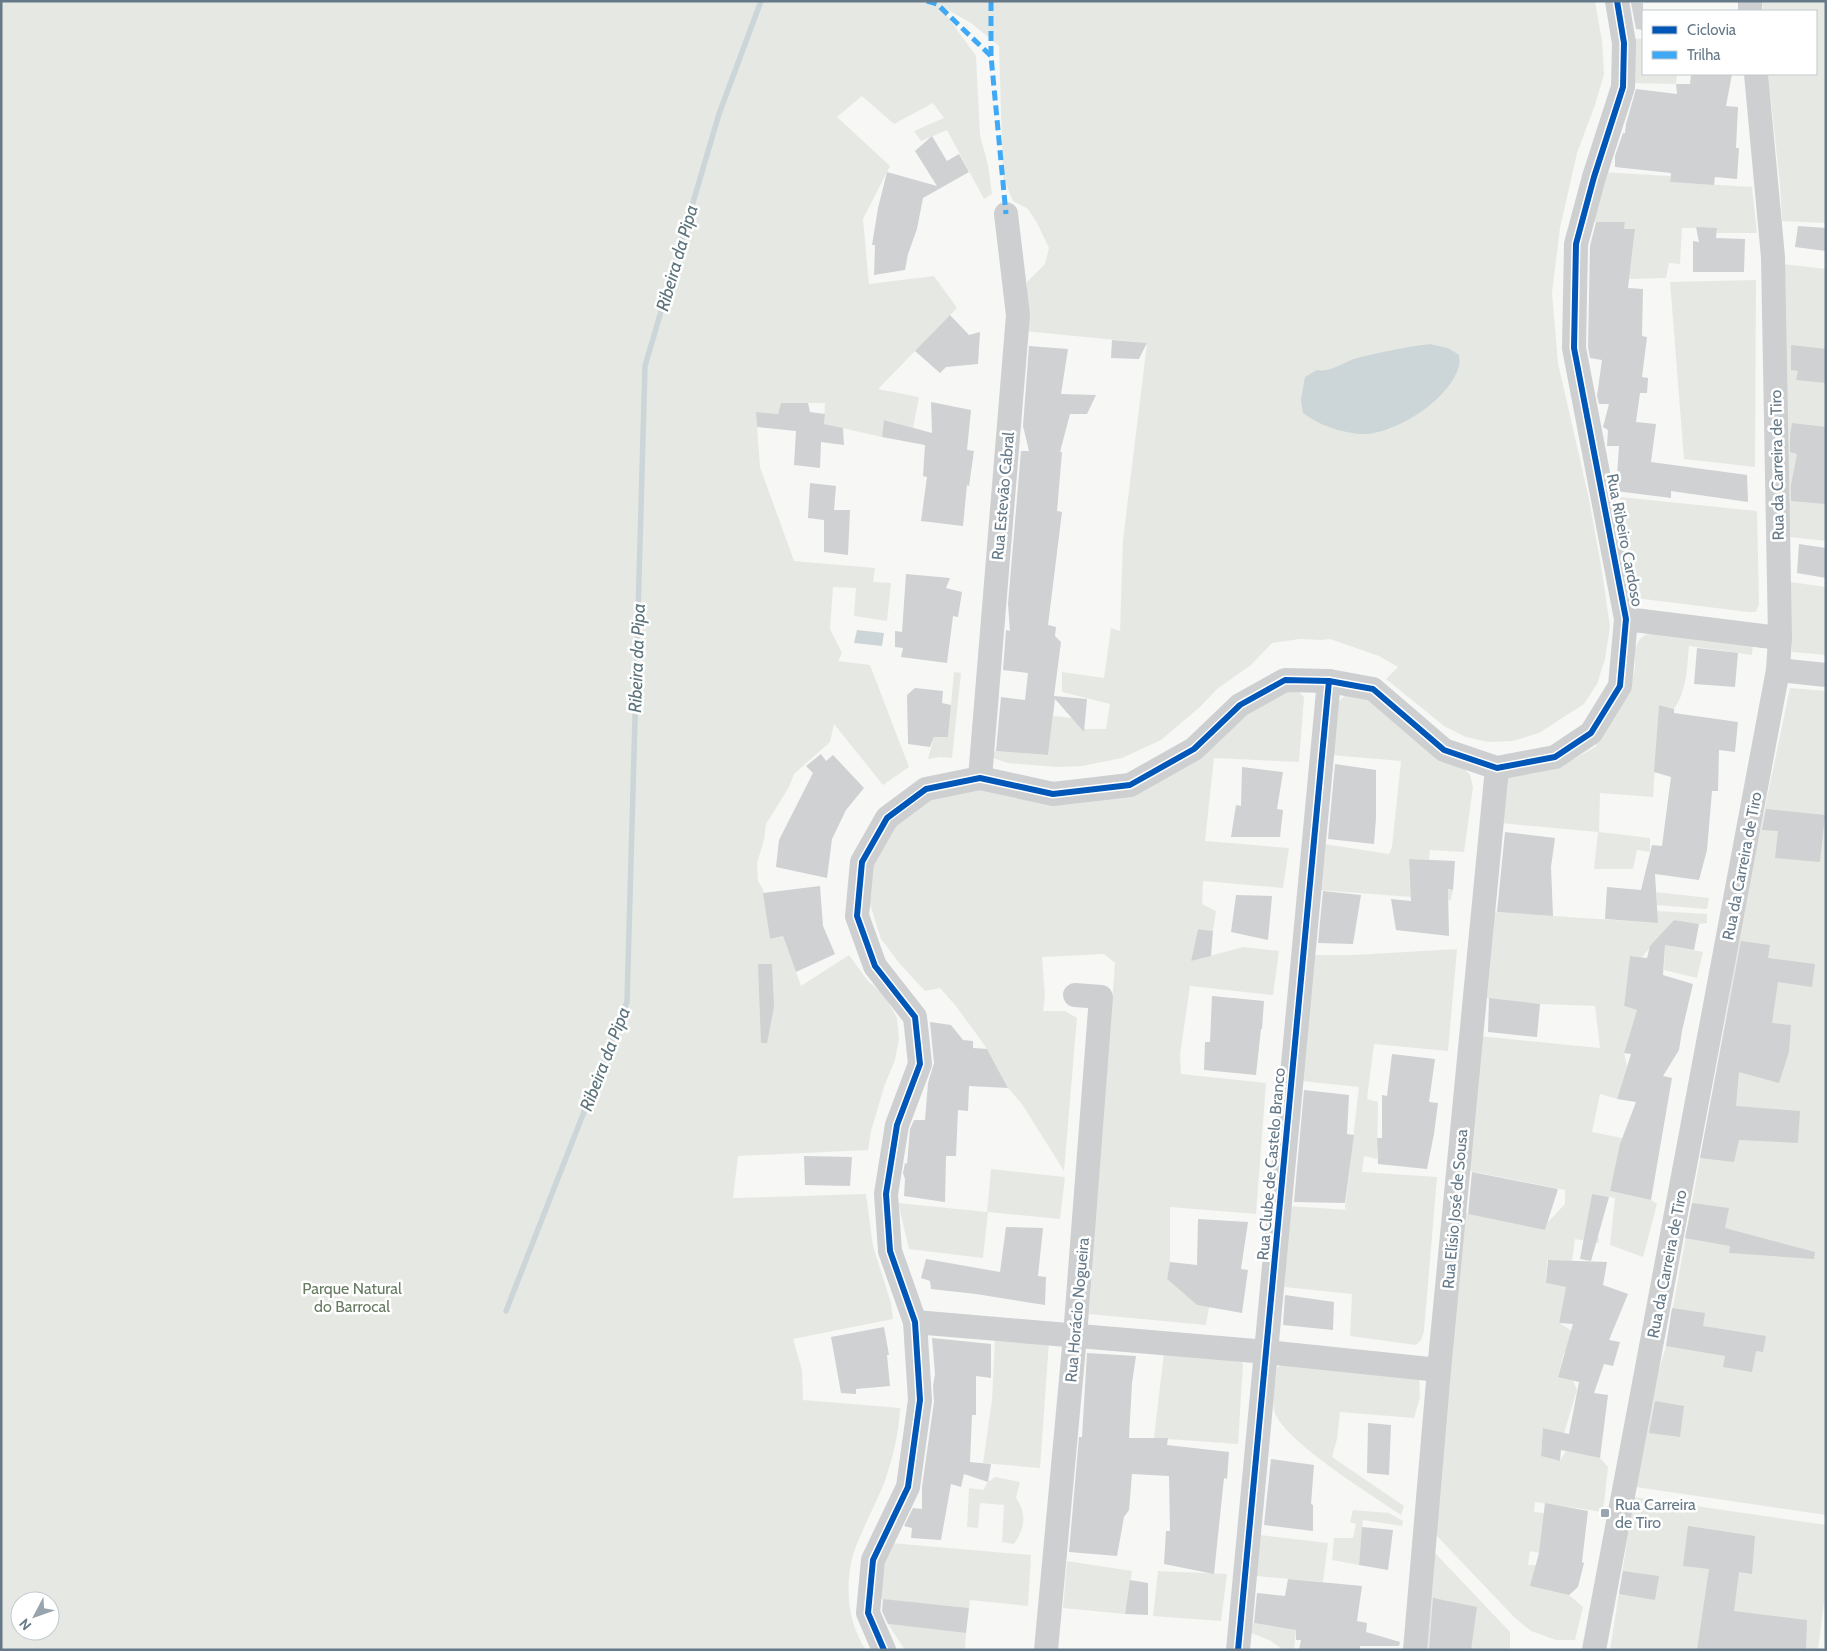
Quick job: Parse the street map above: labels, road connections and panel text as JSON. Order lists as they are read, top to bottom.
{
  "streets": {
    "street": [
      "Rua da Carreira de Tiro",
      "Rua Estevão Cabral",
      "Rua Ribeiro Cardoso",
      "Rua Clube de Castelo Branco",
      "Rua Elísio José de Sousa",
      "Rua Horácio Nogueira"
    ]
  },
  "crossings": [
    ["Rua Estevão Cabral", "Rua Ribeiro Cardoso"],
    ["Rua Ribeiro Cardoso", "Rua Clube de Castelo Branco"],
    ["Rua Ribeiro Cardoso", "Rua Elísio José de Sousa"]
  ],
  "water": ["Ribeira da Pipa"],
  "parks": ["Parque Natural do Barrocal"],
  "places": {
    "transit": ["Rua Carreira de Tiro"]
  },
  "legend": ["Ciclovia", "Trilha"],
  "north": "bottom left"
}
